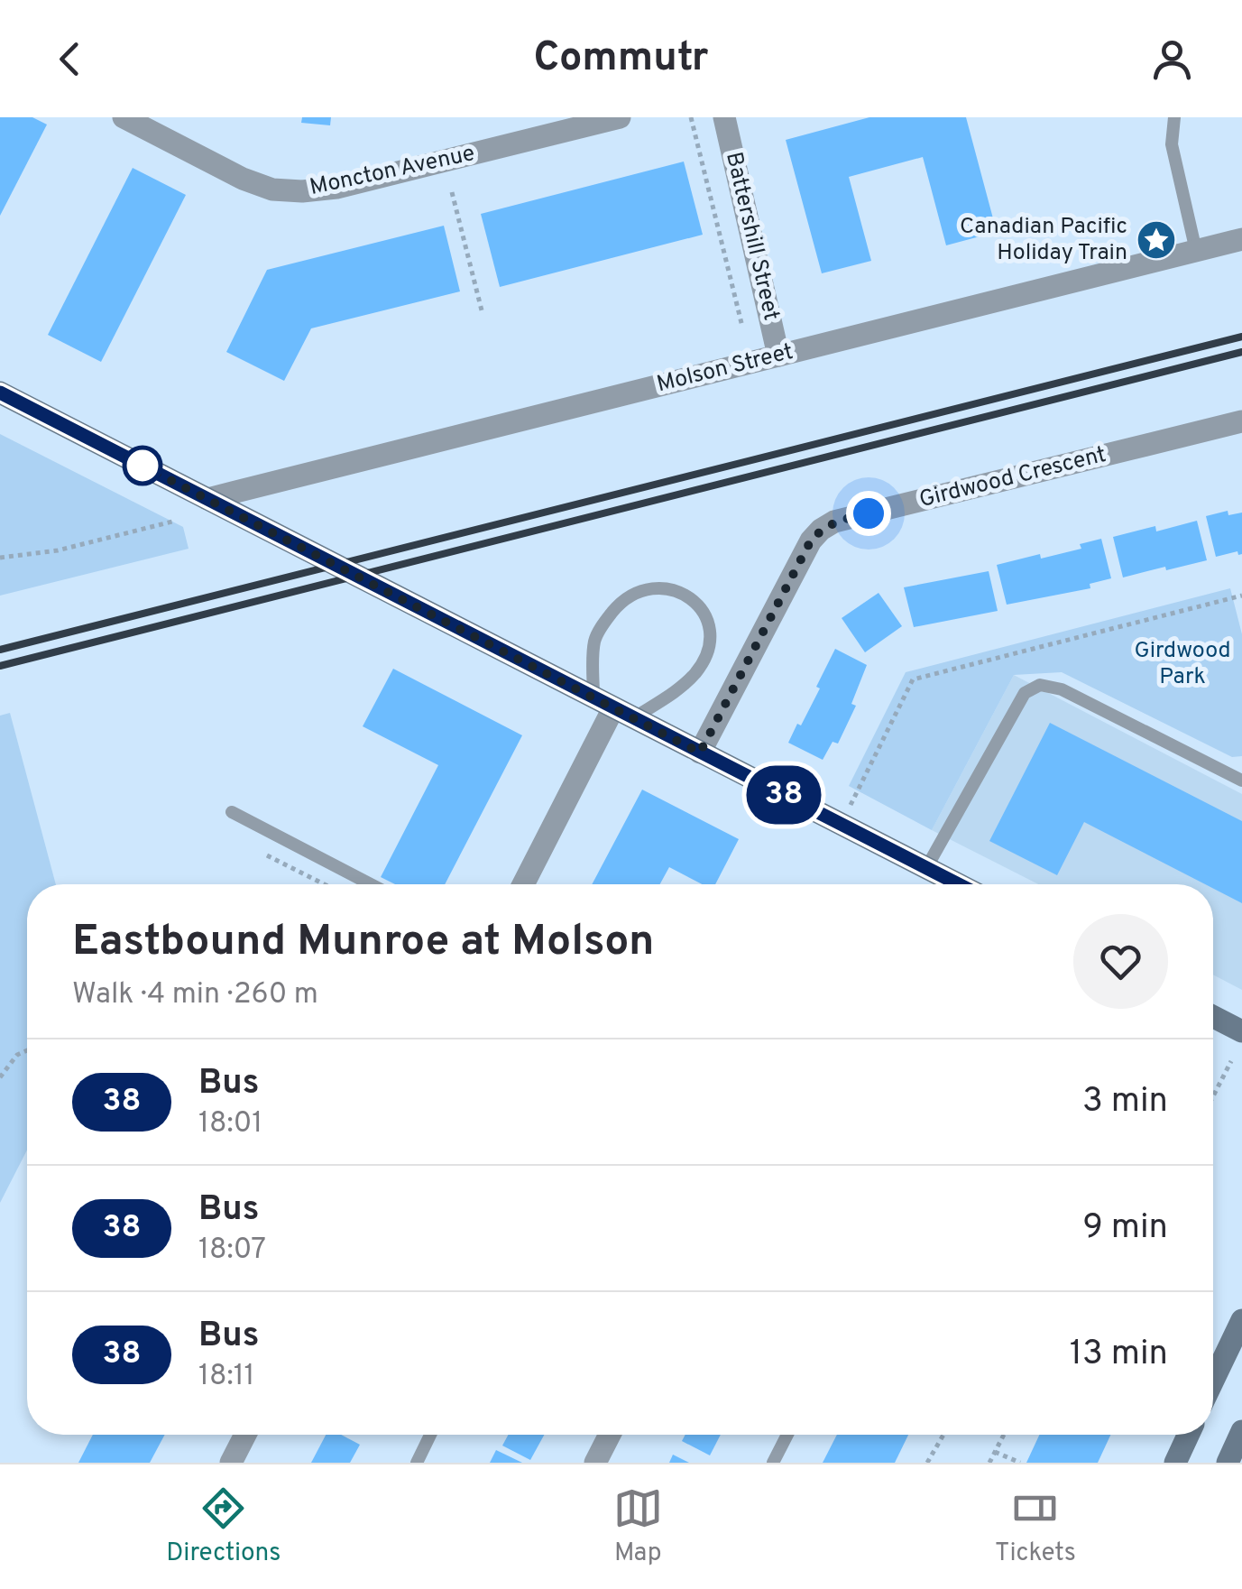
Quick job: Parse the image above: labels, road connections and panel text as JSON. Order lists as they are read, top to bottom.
{
  "streets": {
    "street": [
      "Moncton Avenue",
      "Battershill Street",
      "Molson Street",
      "Girdwood Crescent"
    ]
  },
  "crossings": [
    ["Battershill Street", "Molson Street"]
  ],
  "parks": ["Girdwood Park"],
  "places": {
    "place": ["Canadian Pacific Holiday Train"]
  },
  "lines": ["bus line 38"],
  "page": {
    "header": "Commutr",
    "on_map": "38",
    "heading": ["Eastbound Munroe at Molson", "Walk · 4 min · 260 m"],
    "list": [
      {
        "mark": "38",
        "name": "Bus",
        "note": "18:01",
        "value": "3 min"
      },
      {
        "mark": "38",
        "name": "Bus",
        "note": "18:07",
        "value": "9 min"
      },
      {
        "mark": "38",
        "name": "Bus",
        "note": "18:11",
        "value": "13 min"
      }
    ],
    "tabs": ["Directions", "Map", "Tickets"]
  }
}
